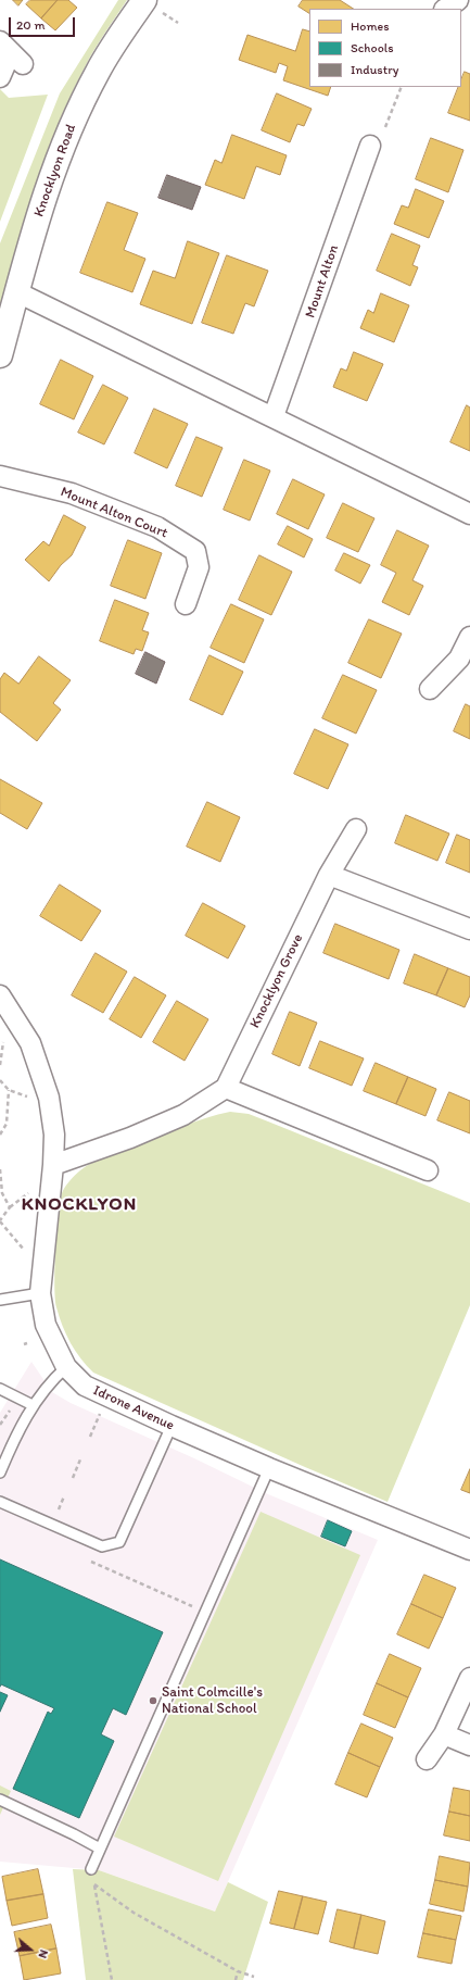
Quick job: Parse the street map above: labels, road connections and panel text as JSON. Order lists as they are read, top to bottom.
{
  "streets": {
    "street": [
      "Knocklyon Road",
      "Mount Alton",
      "Mount Alton Court",
      "Knocklyon Grove",
      "Idrone Avenue"
    ]
  },
  "districts": ["KNOCKLYON"],
  "places": ["Saint Colmcille's National School"],
  "legend": ["Homes", "Schools", "Industry"],
  "scale_bar": "20 m",
  "north": "right"
}
